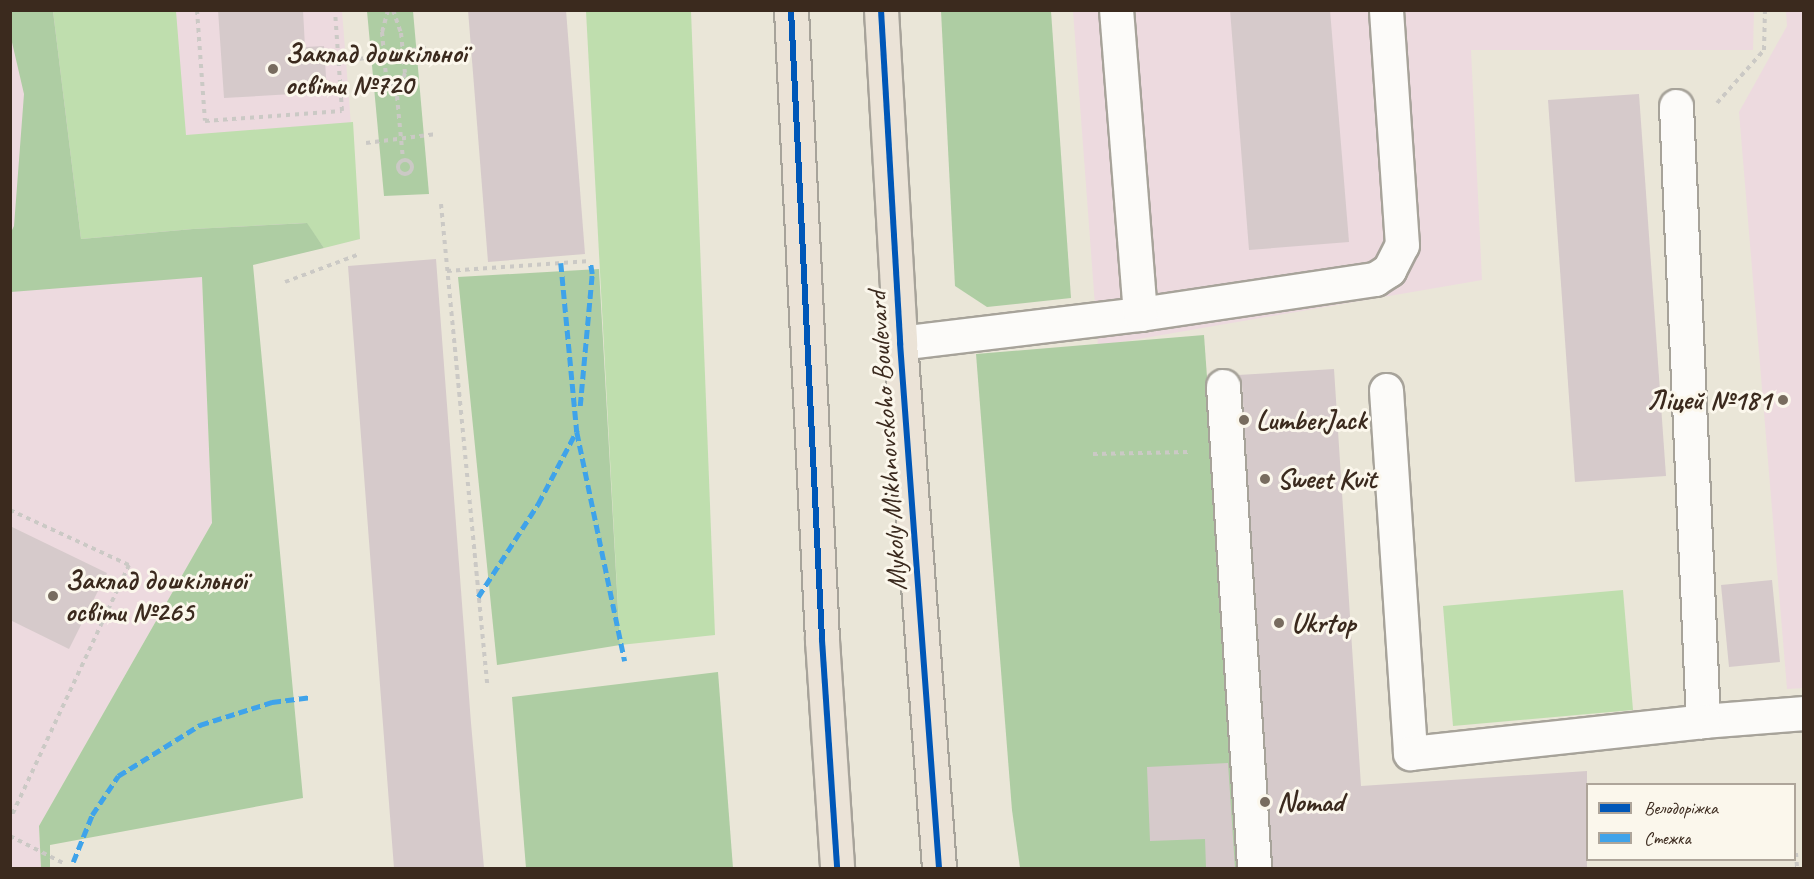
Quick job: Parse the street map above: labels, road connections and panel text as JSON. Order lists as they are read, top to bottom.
{
  "streets": {
    "highway": ["Mykoly Mikhnovskoho Boulevard"]
  },
  "places": [
    "Заклад дошкільної освіти №720",
    "Ліцей №181",
    "LumberJack",
    "Sweet Kvit",
    "Заклад дошкільної освіти №265",
    "Ukrtop",
    "Nomad"
  ],
  "legend": ["Велодоріжка", "Стежка"]
}
